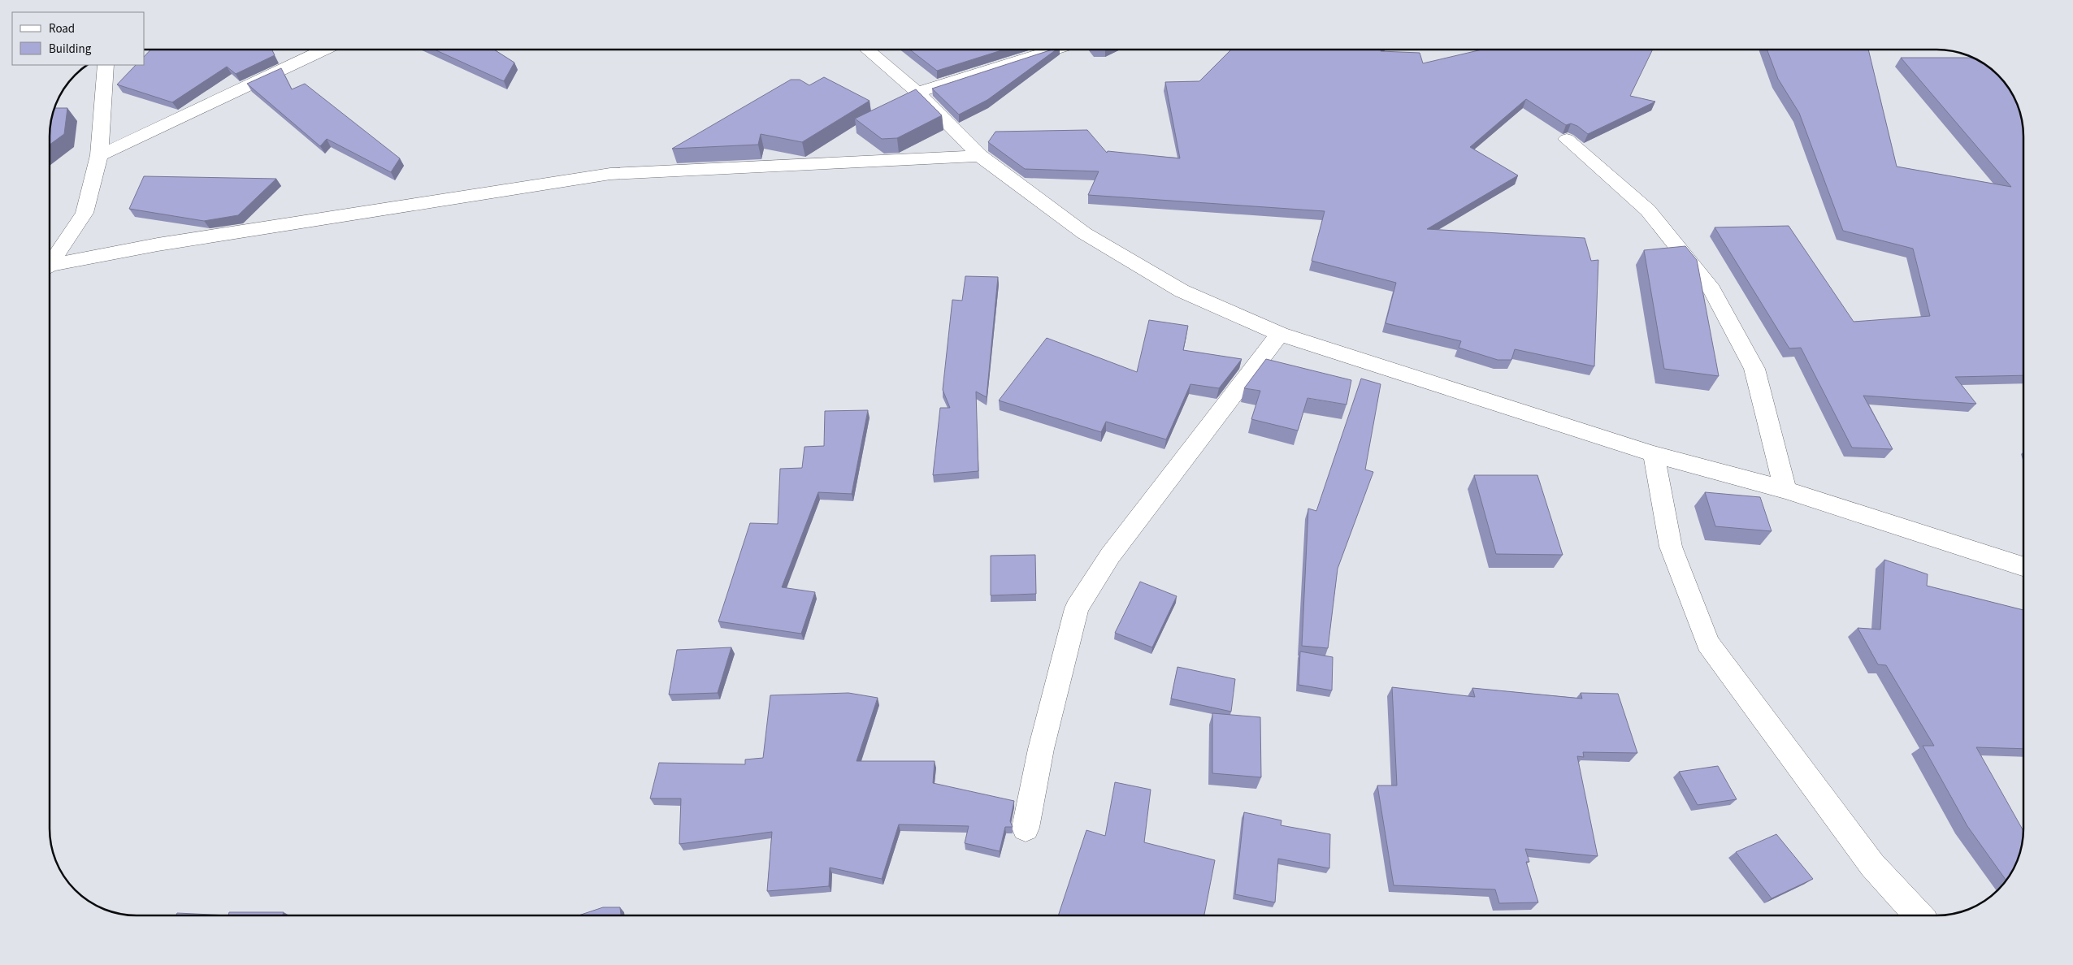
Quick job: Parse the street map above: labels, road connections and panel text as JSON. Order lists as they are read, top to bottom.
{
  "legend": ["Road", "Building"]
}
